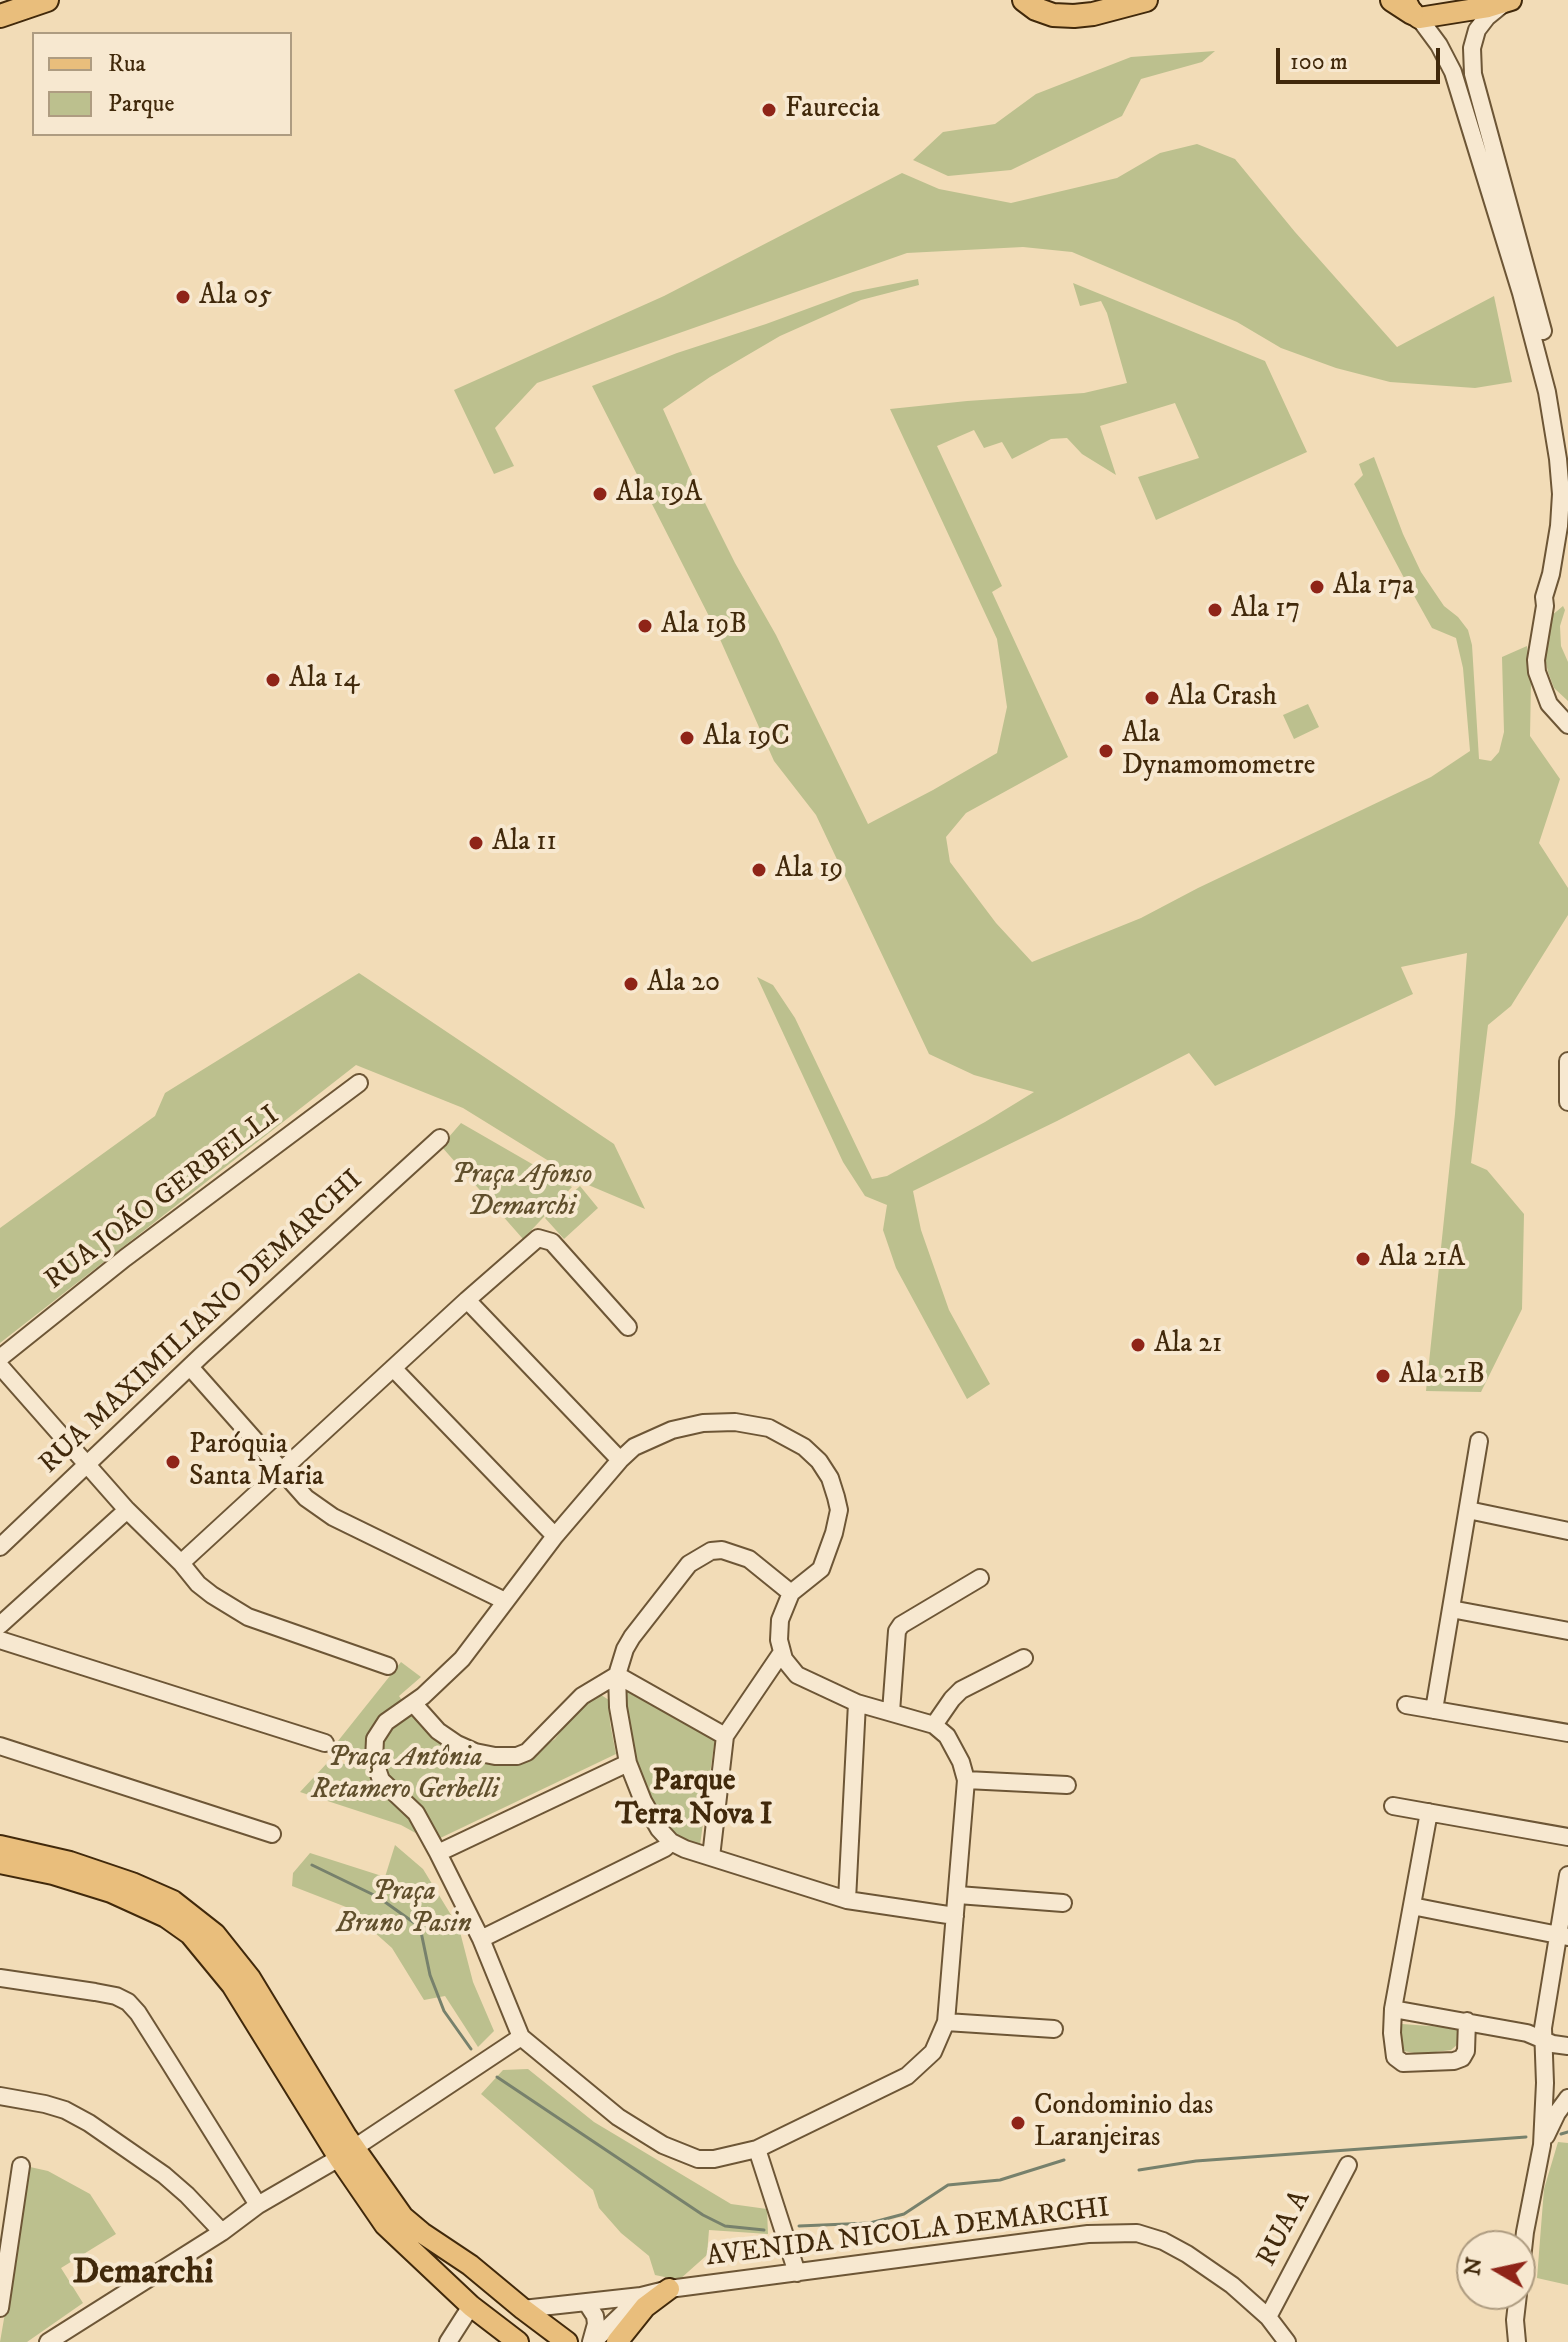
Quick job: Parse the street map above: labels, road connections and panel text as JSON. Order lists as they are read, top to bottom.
{
  "streets": {
    "street": [
      "RUA JOÃO GERBELLI",
      "RUA MAXIMILIANO DEMARCHI",
      "RUA A",
      "AVENIDA NICOLA DEMARCHI"
    ]
  },
  "crossings": [
    ["RUA A", "AVENIDA NICOLA DEMARCHI"]
  ],
  "districts": ["Parque Terra Nova I", "Demarchi"],
  "parks": ["Praça Afonso Demarchi", "Praça Antônia Retamero Gerbelli", "Praça Bruno Pasin"],
  "places": [
    "Faurecia",
    "Ala 05",
    "Ala 19A",
    "Ala 17a",
    "Ala 17",
    "Ala 19B",
    "Ala 14",
    "Ala Crash",
    "Ala 19C",
    "Ala Dynamomometre",
    "Ala 11",
    "Ala 19",
    "Ala 20",
    "Ala 21A",
    "Ala 21",
    "Ala 21B",
    "Paróquia Santa Maria",
    "Condominio das Laranjeiras"
  ],
  "legend": ["Rua", "Parque"],
  "scale_bar": "100 m",
  "north": "left"
}
